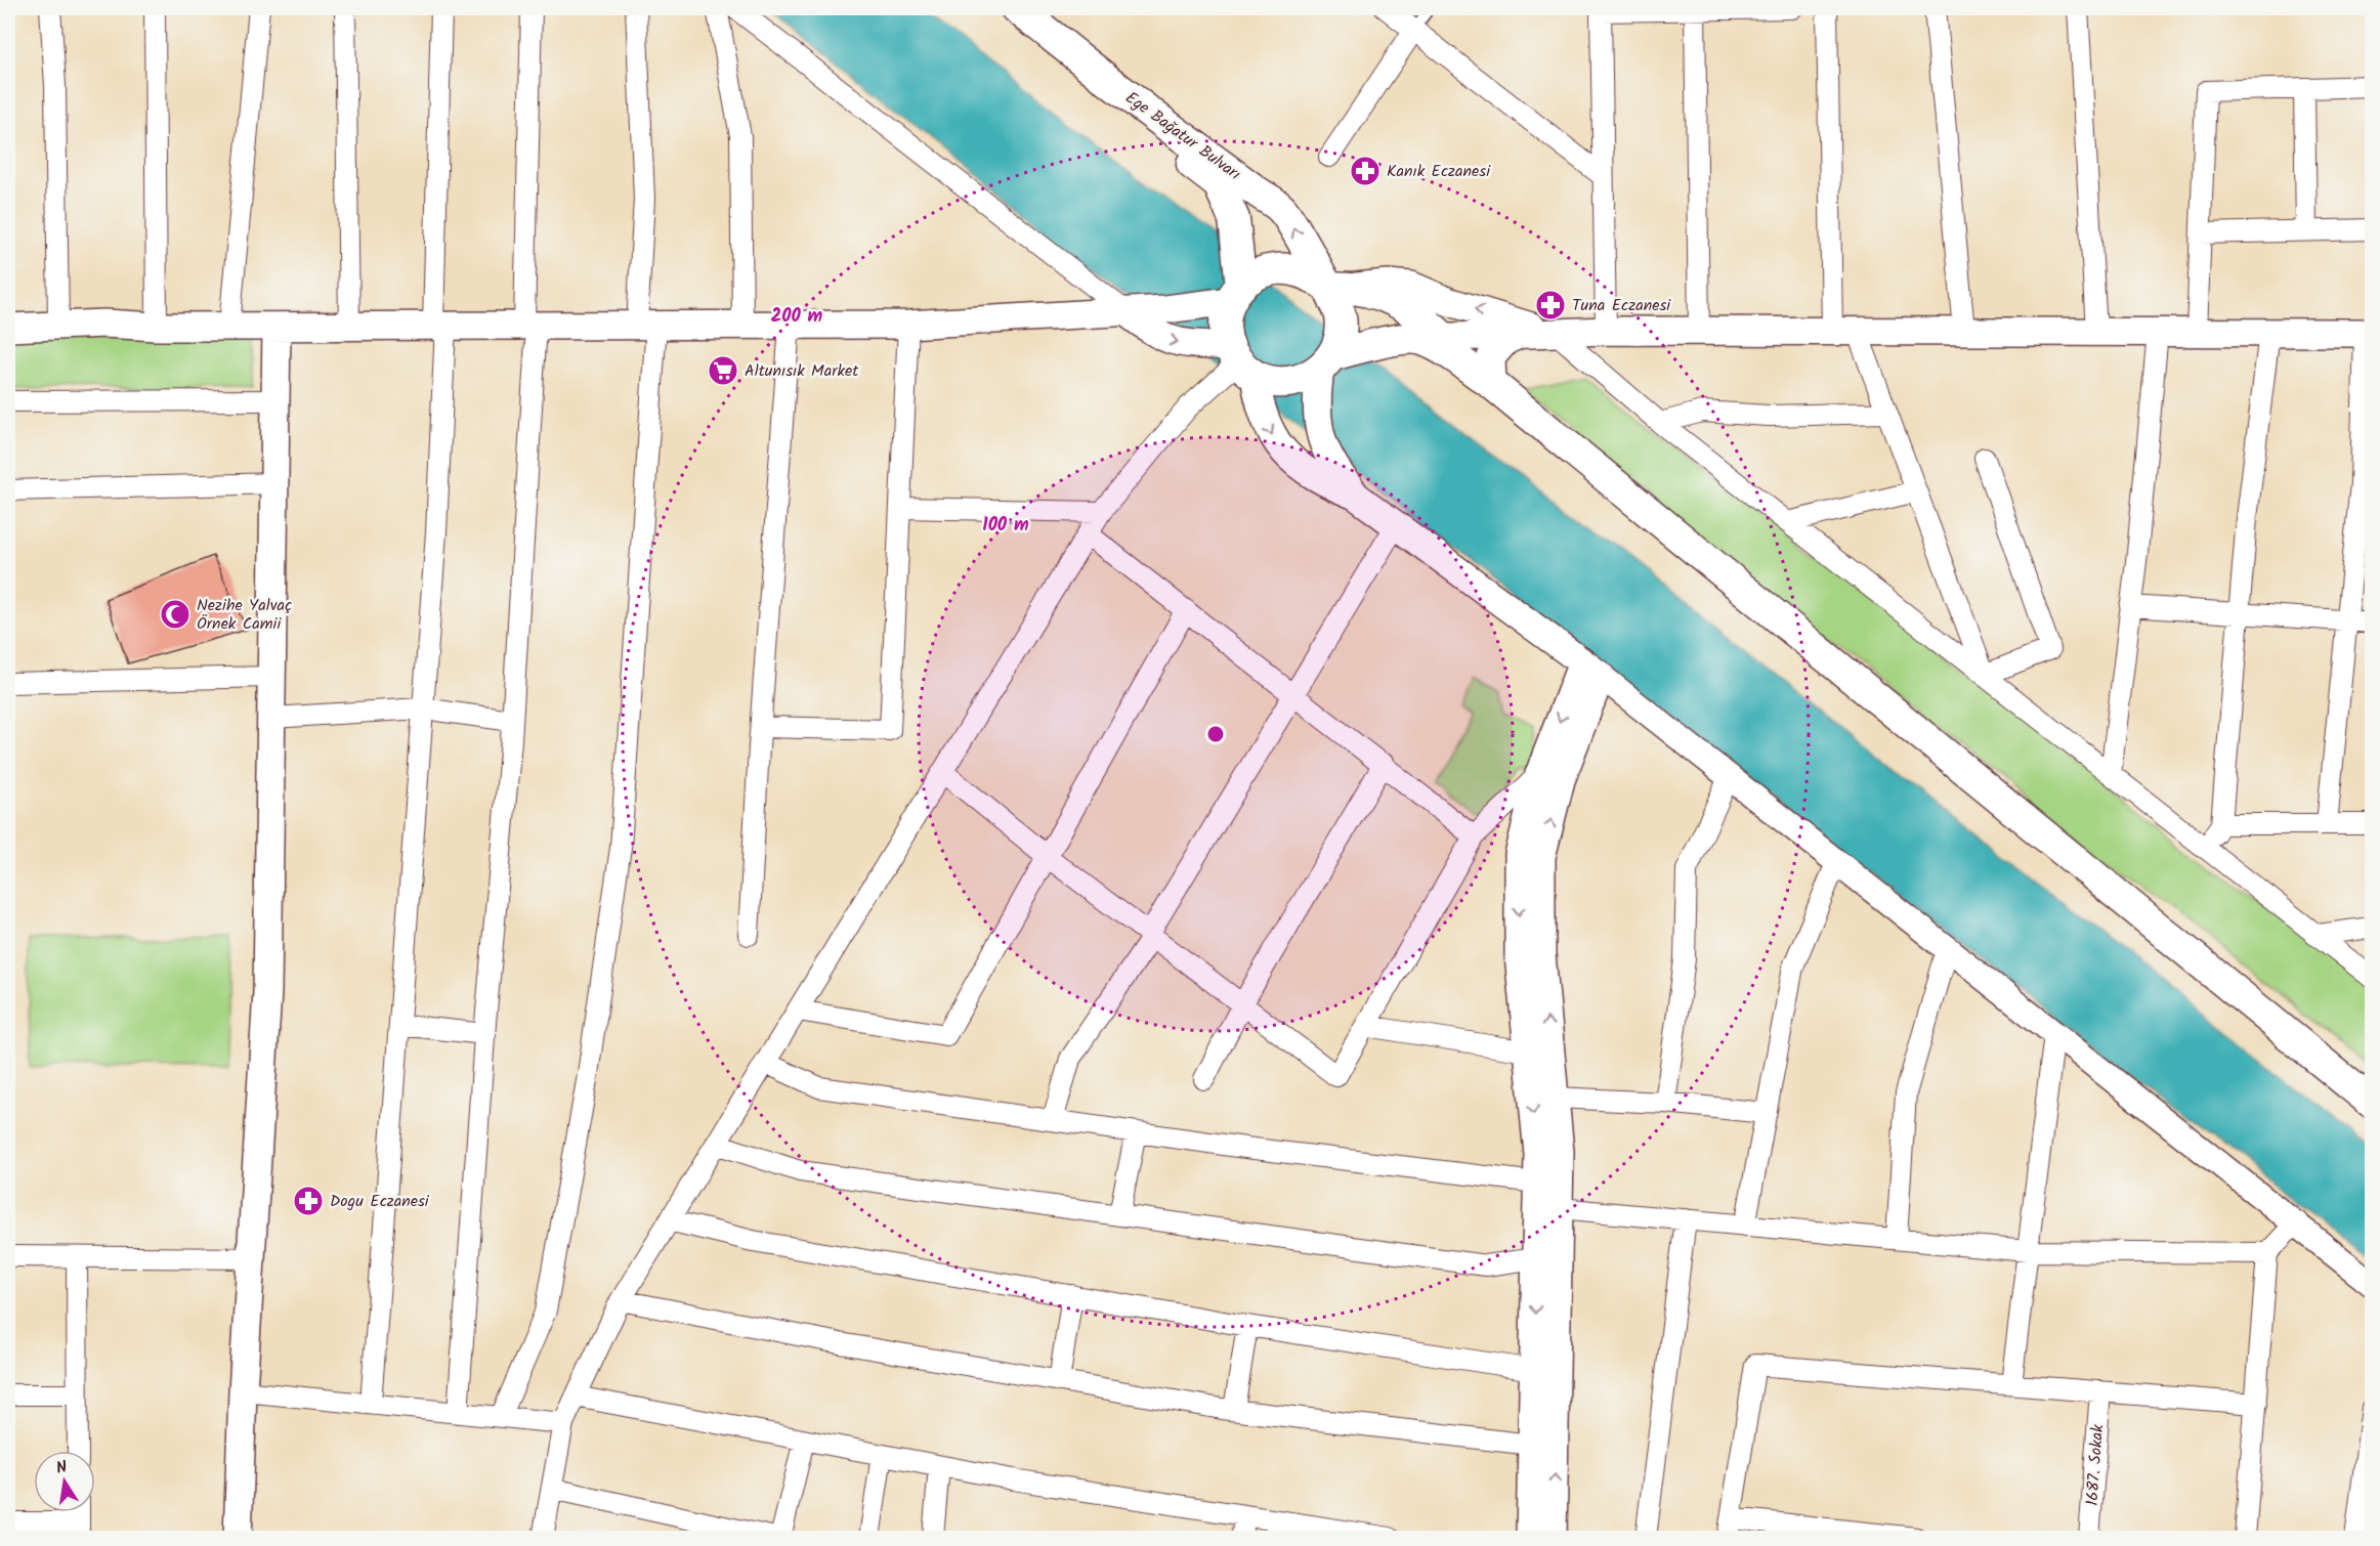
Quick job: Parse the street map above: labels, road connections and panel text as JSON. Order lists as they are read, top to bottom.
{
  "streets": {
    "main road": ["Ege Bağatur Bulvarı"],
    "street": ["1687. Sokak"]
  },
  "places": {
    "pharmacy": ["Kanık Eczanesi", "Tuna Eczanesi", "Dogu Eczanesi"],
    "supermarket": ["Altunısık Market"],
    "mosque": ["Nezihe Yalvaç Örnek Camii"]
  },
  "north": "top",
  "rings": ["200 m", "100 m"]
}
